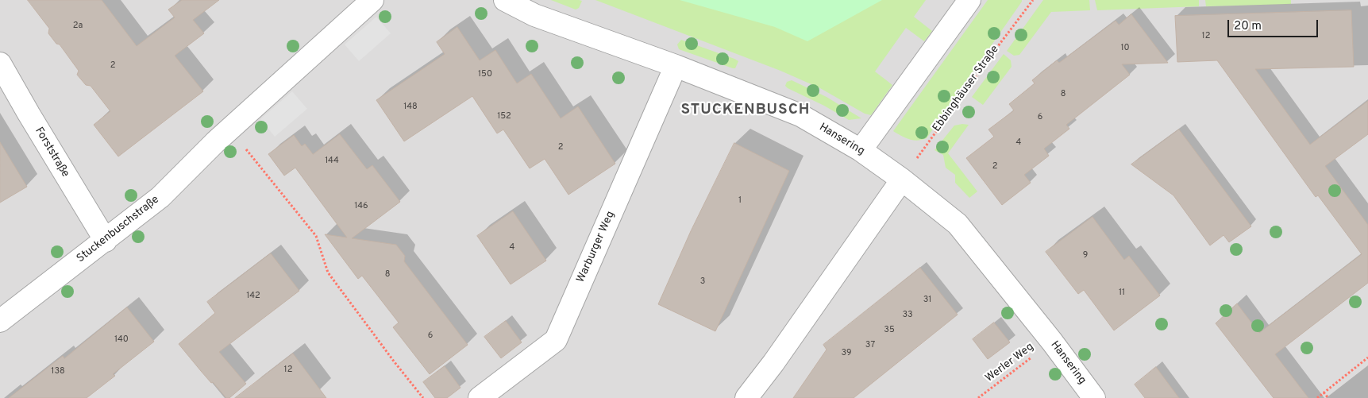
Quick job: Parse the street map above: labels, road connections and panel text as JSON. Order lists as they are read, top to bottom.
{
  "streets": {
    "street": [
      "Hansering",
      "Forststraße",
      "Stuckenbuschstraße",
      "Warburger Weg"
    ],
    "path": ["Ebbinghäuser Straße", "Werler Weg"]
  },
  "crossings": [
    ["Ebbinghäuser Straße", "Hansering"],
    ["Hansering", "Warburger Weg"],
    ["Hansering", "Werler Weg"],
    ["Forststraße", "Stuckenbuschstraße"]
  ],
  "districts": ["STUCKENBUSCH"],
  "house_numbers": [
    "2a",
    "12",
    "10",
    "2",
    "150",
    "8",
    "148",
    "152",
    "6",
    "4",
    "2",
    "144",
    "2",
    "1",
    "146",
    "4",
    "9",
    "8",
    "3",
    "11",
    "142",
    "31",
    "33",
    "35",
    "6",
    "140",
    "37",
    "39",
    "12",
    "138"
  ],
  "scale_bar": "20 m"
}
